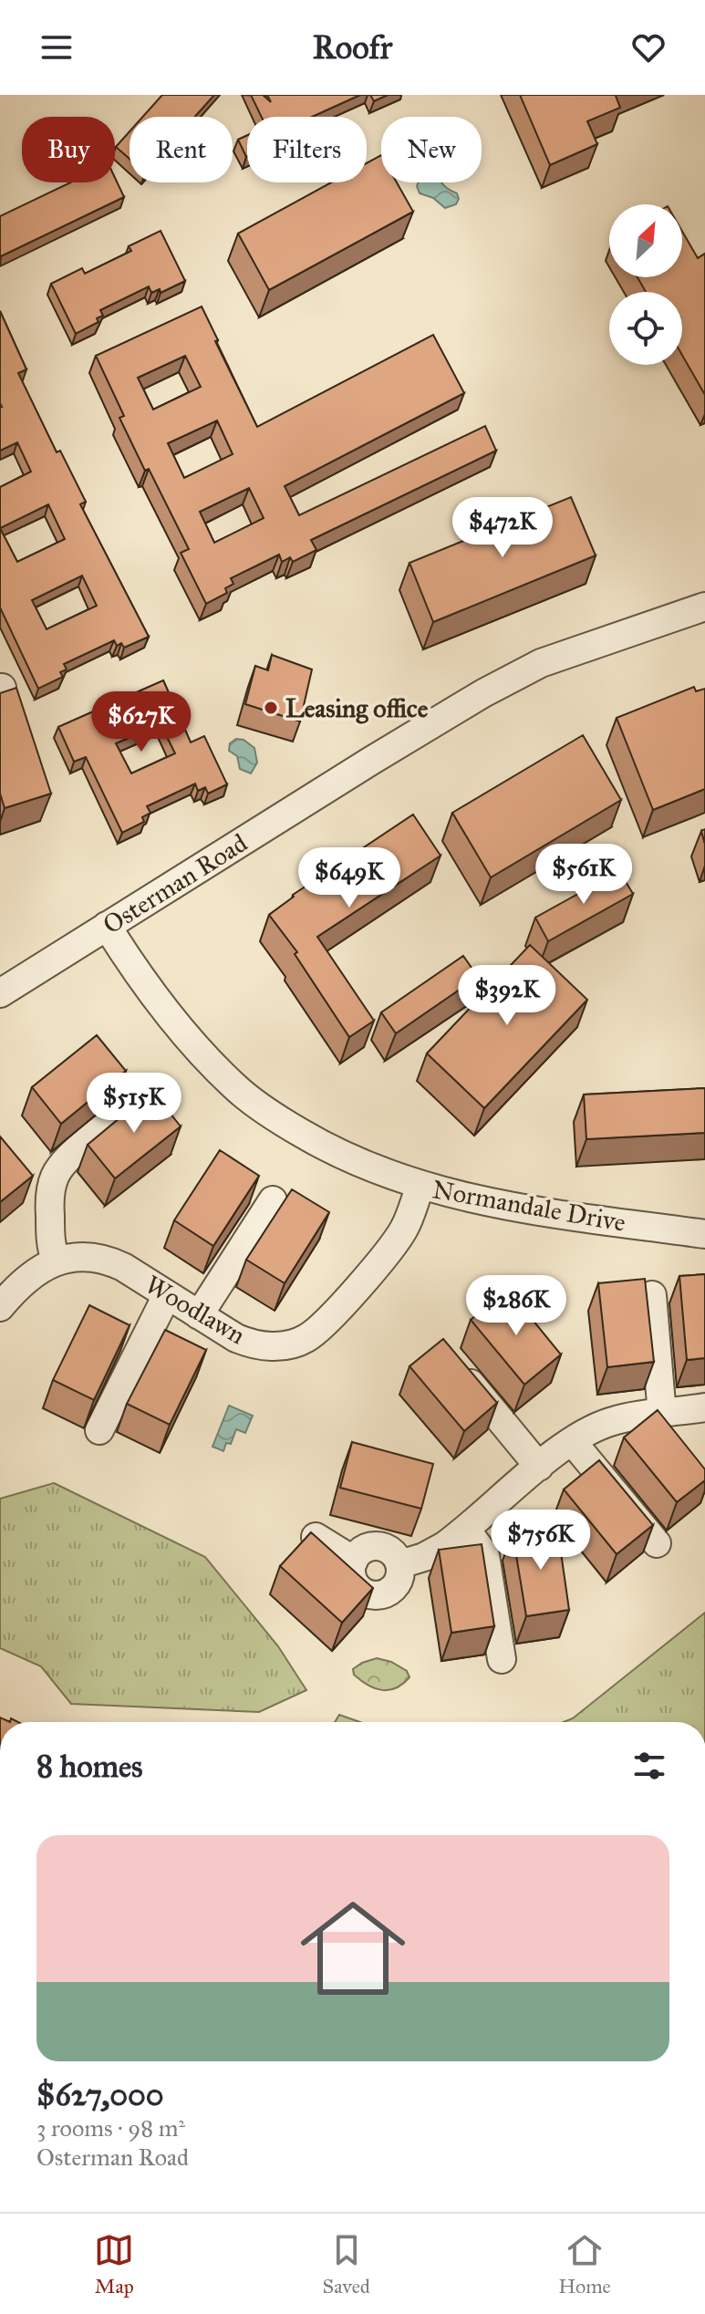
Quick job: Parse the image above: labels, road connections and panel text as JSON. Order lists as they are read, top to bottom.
{
  "streets": {
    "street": ["Osterman Road", "Normandale Drive", "Woodlawn"]
  },
  "crossings": [
    ["Osterman Road", "Normandale Drive"],
    ["Normandale Drive", "Woodlawn"]
  ],
  "places": ["Leasing office"],
  "north": "top right",
  "page": {
    "header": "Roofr",
    "chip": [
      "Buy",
      "Rent",
      "Filters",
      "New"
    ],
    "price": [
      "$472K",
      "$627K",
      "$561K",
      "$649K",
      "$392K",
      "$515K",
      "$286K",
      "$756K"
    ],
    "heading": "8 homes",
    "list": [
      {
        "name": "$627,000",
        "note": "3 rooms · 98 m² · Osterman Road"
      }
    ],
    "tabs": ["Map", "Saved", "Home"]
  }
}
